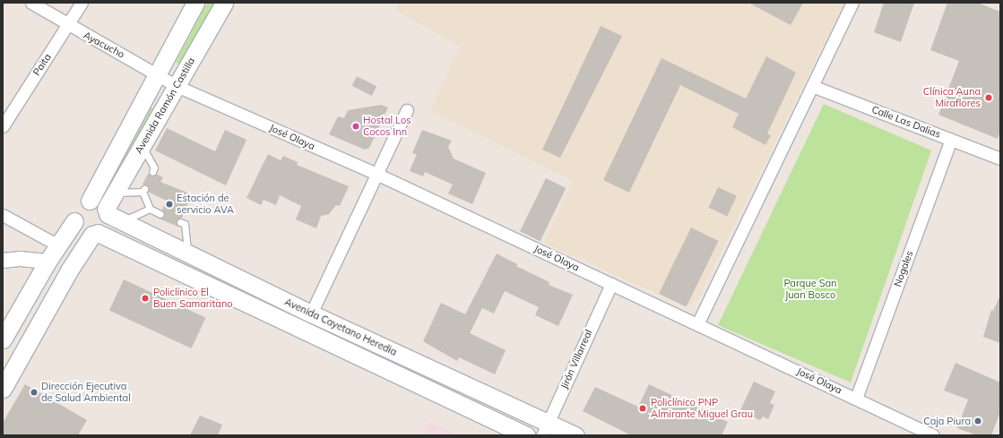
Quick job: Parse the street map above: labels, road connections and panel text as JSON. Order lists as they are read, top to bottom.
{
  "streets": {
    "main road": ["Avenida Ramón Castilla", "Avenida Cayetano Heredia"],
    "street": [
      "Ayacucho",
      "Paita",
      "Calle Las Dalias",
      "José Olaya",
      "Nogales",
      "Jirón Villarreal"
    ]
  },
  "crossings": [
    ["Ayacucho", "Paita"],
    ["Ayacucho", "Avenida Ramón Castilla"],
    ["Ayacucho", "José Olaya"],
    ["Avenida Ramón Castilla", "José Olaya"],
    ["Avenida Ramón Castilla", "Avenida Cayetano Heredia"],
    ["Calle Las Dalias", "Nogales"],
    ["José Olaya", "Nogales"],
    ["José Olaya", "Jirón Villarreal"],
    ["Avenida Cayetano Heredia", "Jirón Villarreal"]
  ],
  "parks": ["Parque San Juan Bosco"],
  "places": [
    "Clínica Auna Miraflores",
    "Hostal Los Cocos Inn",
    "Estación de servicio AVA",
    "Policlínico El Buen Samaritano",
    "Dirección Ejecutiva de Salud Ambiental",
    "Policlínico PNP Almirante Miguel Grau",
    "Caja Piura"
  ]
}
